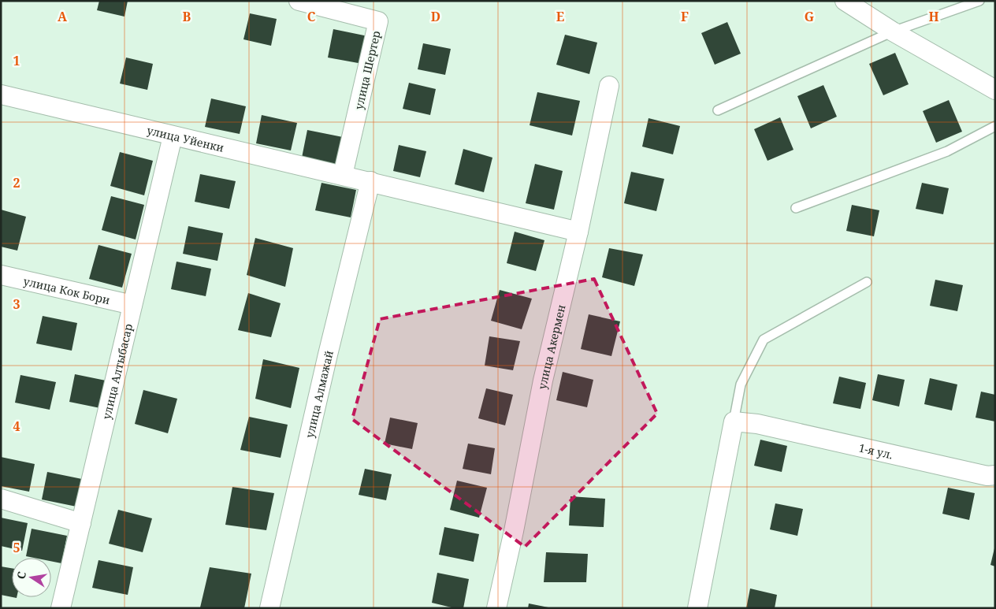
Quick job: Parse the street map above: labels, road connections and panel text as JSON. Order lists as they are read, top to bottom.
{
  "streets": {
    "street": [
      "улица Шертер",
      "улица Уйенки",
      "улица Кок Бори",
      "улица Акермен",
      "улица Алтыбасар",
      "улица Алмажай",
      "1-я ул."
    ]
  },
  "crossings": [
    ["улица Шертер", "улица Уйенки"],
    ["улица Уйенки", "улица Акермен"],
    ["улица Уйенки", "улица Алтыбасар"],
    ["улица Уйенки", "улица Алмажай"],
    ["улица Кок Бори", "улица Алтыбасар"]
  ],
  "north": "left",
  "grid": {
    "columns": [
      "A",
      "B",
      "C",
      "D",
      "E",
      "F",
      "G",
      "H"
    ],
    "rows": [
      "1",
      "2",
      "3",
      "4",
      "5"
    ]
  }
}
